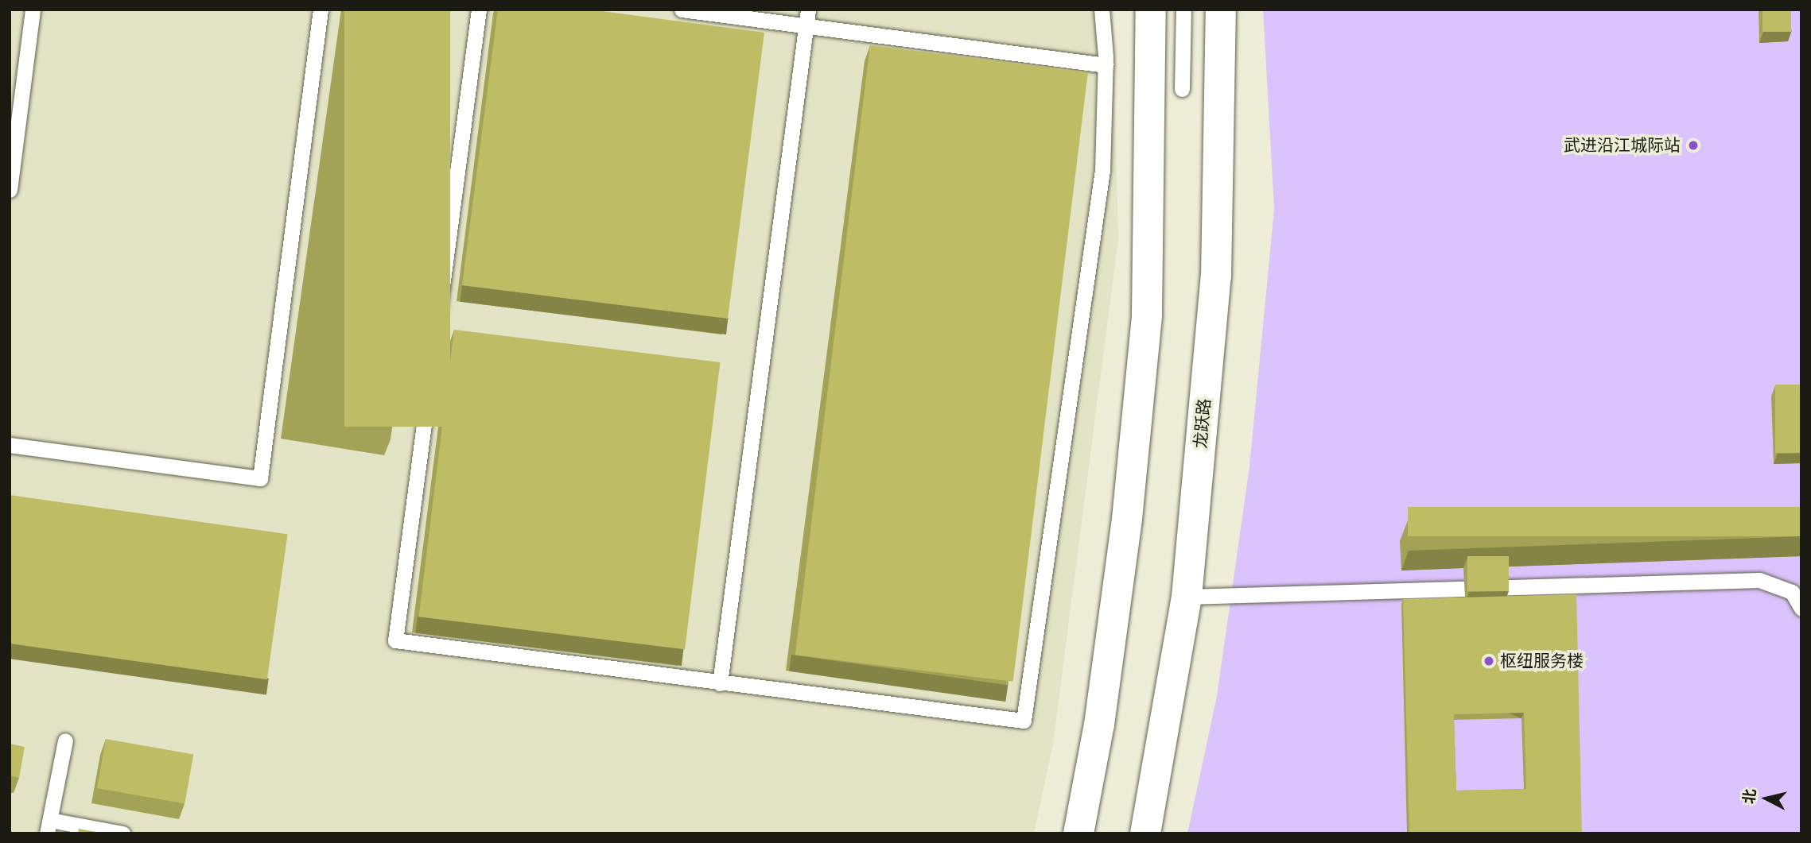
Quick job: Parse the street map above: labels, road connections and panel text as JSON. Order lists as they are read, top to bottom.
{
  "streets": {
    "street": ["龙跃路"]
  },
  "places": ["武进沿江城际站", "枢纽服务楼"],
  "north": "left"
}
